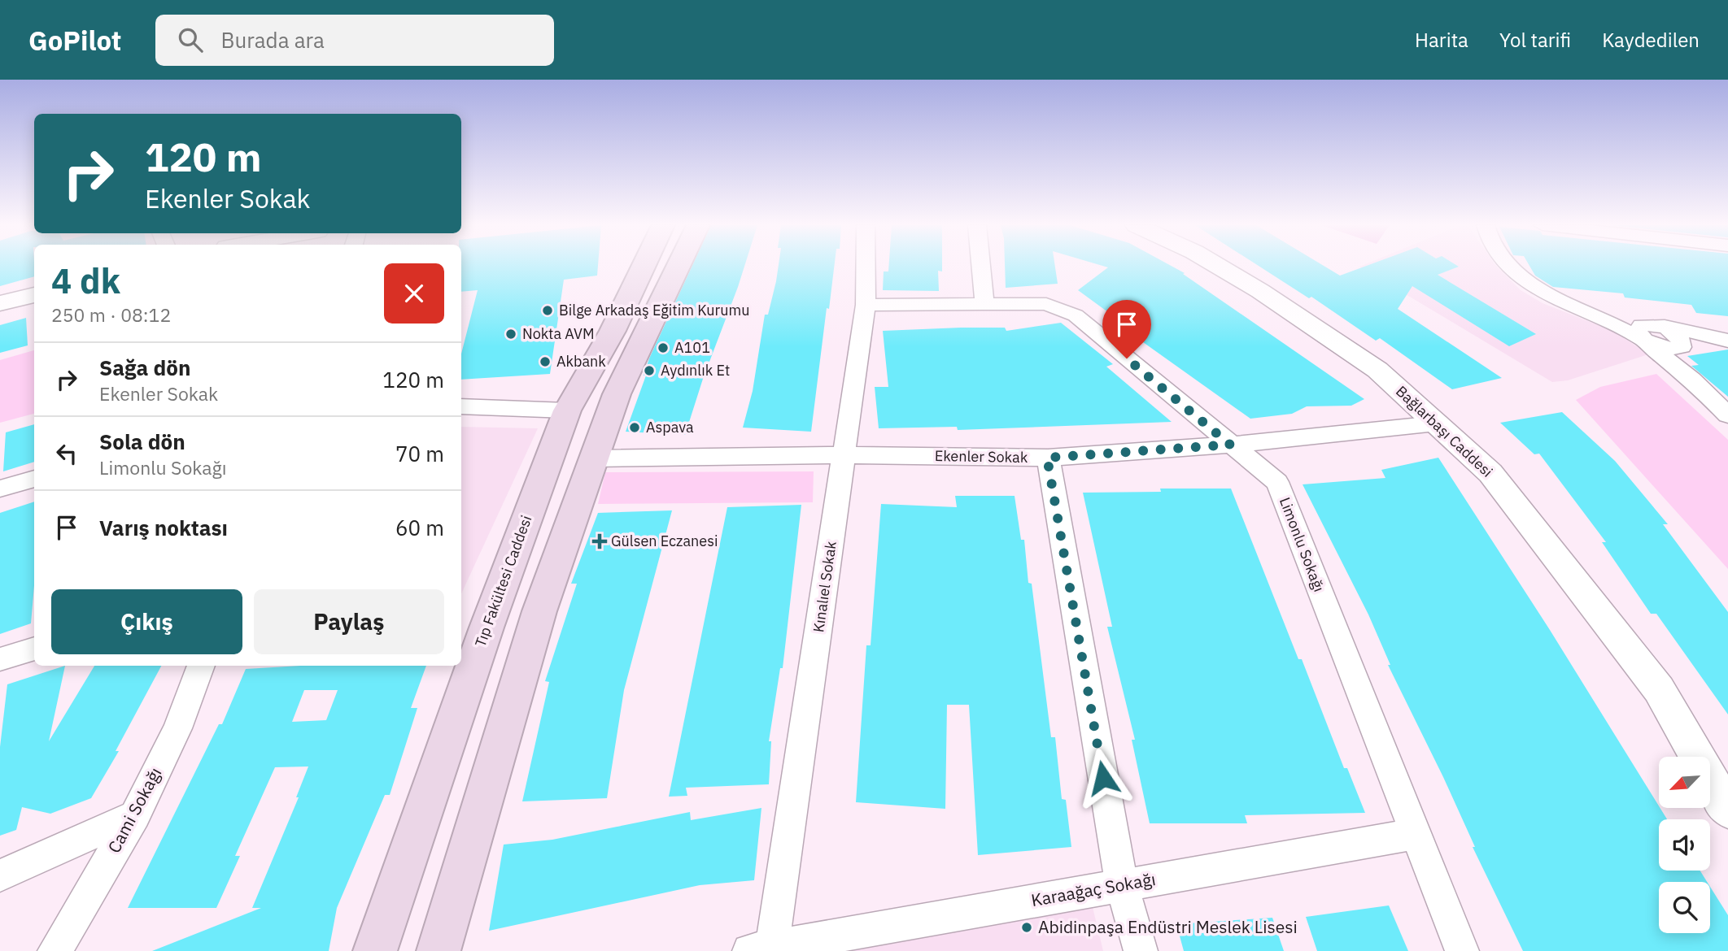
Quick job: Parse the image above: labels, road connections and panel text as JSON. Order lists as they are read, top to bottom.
{
  "streets": {
    "main road": ["Tıp Fakültesi Caddesi"],
    "street": [
      "Bağlarbaşı Caddesi",
      "Ekenler Sokak",
      "Limonlu Sokağı",
      "Kınalıel Sokak",
      "Cami Sokağı",
      "Karaağaç Sokağı"
    ]
  },
  "crossings": [
    ["Bağlarbaşı Caddesi", "Ekenler Sokak"],
    ["Ekenler Sokak", "Limonlu Sokağı"],
    ["Ekenler Sokak", "Kınalıel Sokak"],
    ["Limonlu Sokağı", "Kınalıel Sokak"],
    ["Limonlu Sokağı", "Karaağaç Sokağı"],
    ["Kınalıel Sokak", "Karaağaç Sokağı"]
  ],
  "places": {
    "other": [
      "Bilge Arkadaş Eğitim Kurumu",
      "Nokta AVM",
      "A101",
      "Akbank",
      "Aydınlık Et",
      "Aspava",
      "Abidinpaşa Endüstri Meslek Lisesi"
    ],
    "health": ["Gülsen Eczanesi"]
  },
  "north": "bottom left",
  "page": {
    "header": "GoPilot",
    "search": "Burada ara",
    "nav": ["Harita", "Yol tarifi", "Kaydedilen"],
    "turn": ["120 m", "Ekenler Sokak"],
    "heading": ["4 dk", "250 m · 08:12"],
    "list": [
      {
        "name": "Sağa dön",
        "note": "Ekenler Sokak",
        "value": "120 m"
      },
      {
        "name": "Sola dön",
        "note": "Limonlu Sokağı",
        "value": "70 m"
      },
      {
        "name": "Varış noktası",
        "value": "60 m"
      }
    ],
    "buttons": ["Çıkış", "Paylaş"]
  }
}
